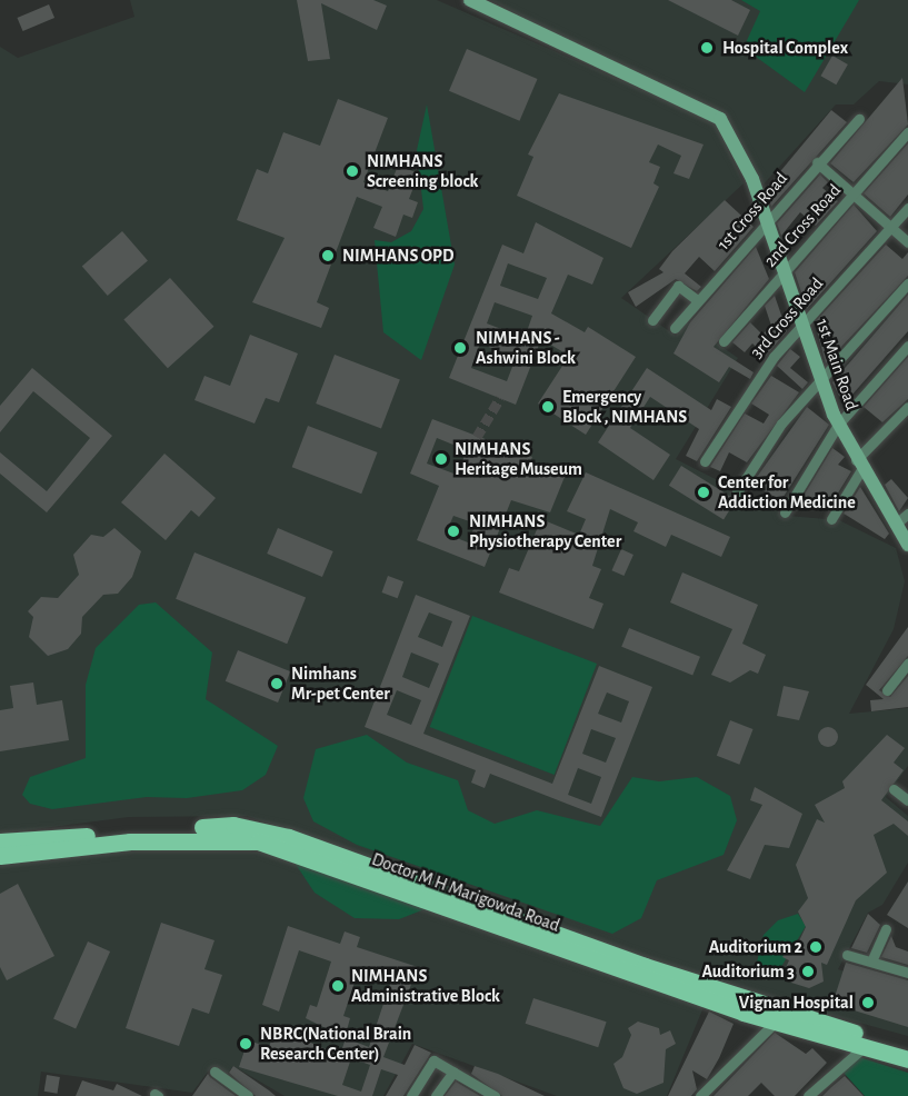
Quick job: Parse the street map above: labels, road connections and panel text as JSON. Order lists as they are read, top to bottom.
{
  "streets": {
    "main road": ["Doctor M H Marigowda Road"],
    "street": [
      "1st Cross Road",
      "2nd Cross Road",
      "3rd Cross Road",
      "1st Main Road"
    ]
  },
  "crossings": [
    ["1st Cross Road", "1st Main Road"],
    ["2nd Cross Road", "1st Main Road"],
    ["3rd Cross Road", "1st Main Road"]
  ],
  "places": [
    "Hospital Complex",
    "NIMHANS Screening block",
    "NIMHANS OPD",
    "NIMHANS - Ashwini Block",
    "Emergency Block , NIMHANS",
    "NIMHANS Heritage Museum",
    "Center for Addiction Medicine",
    "NIMHANS Physiotherapy Center",
    "Nimhans Mr-pet Center",
    "Auditorium 2",
    "Auditorium 3",
    "NIMHANS Administrative Block",
    "Vignan Hospital",
    "NBRC(National Brain Research Center)"
  ]
}
